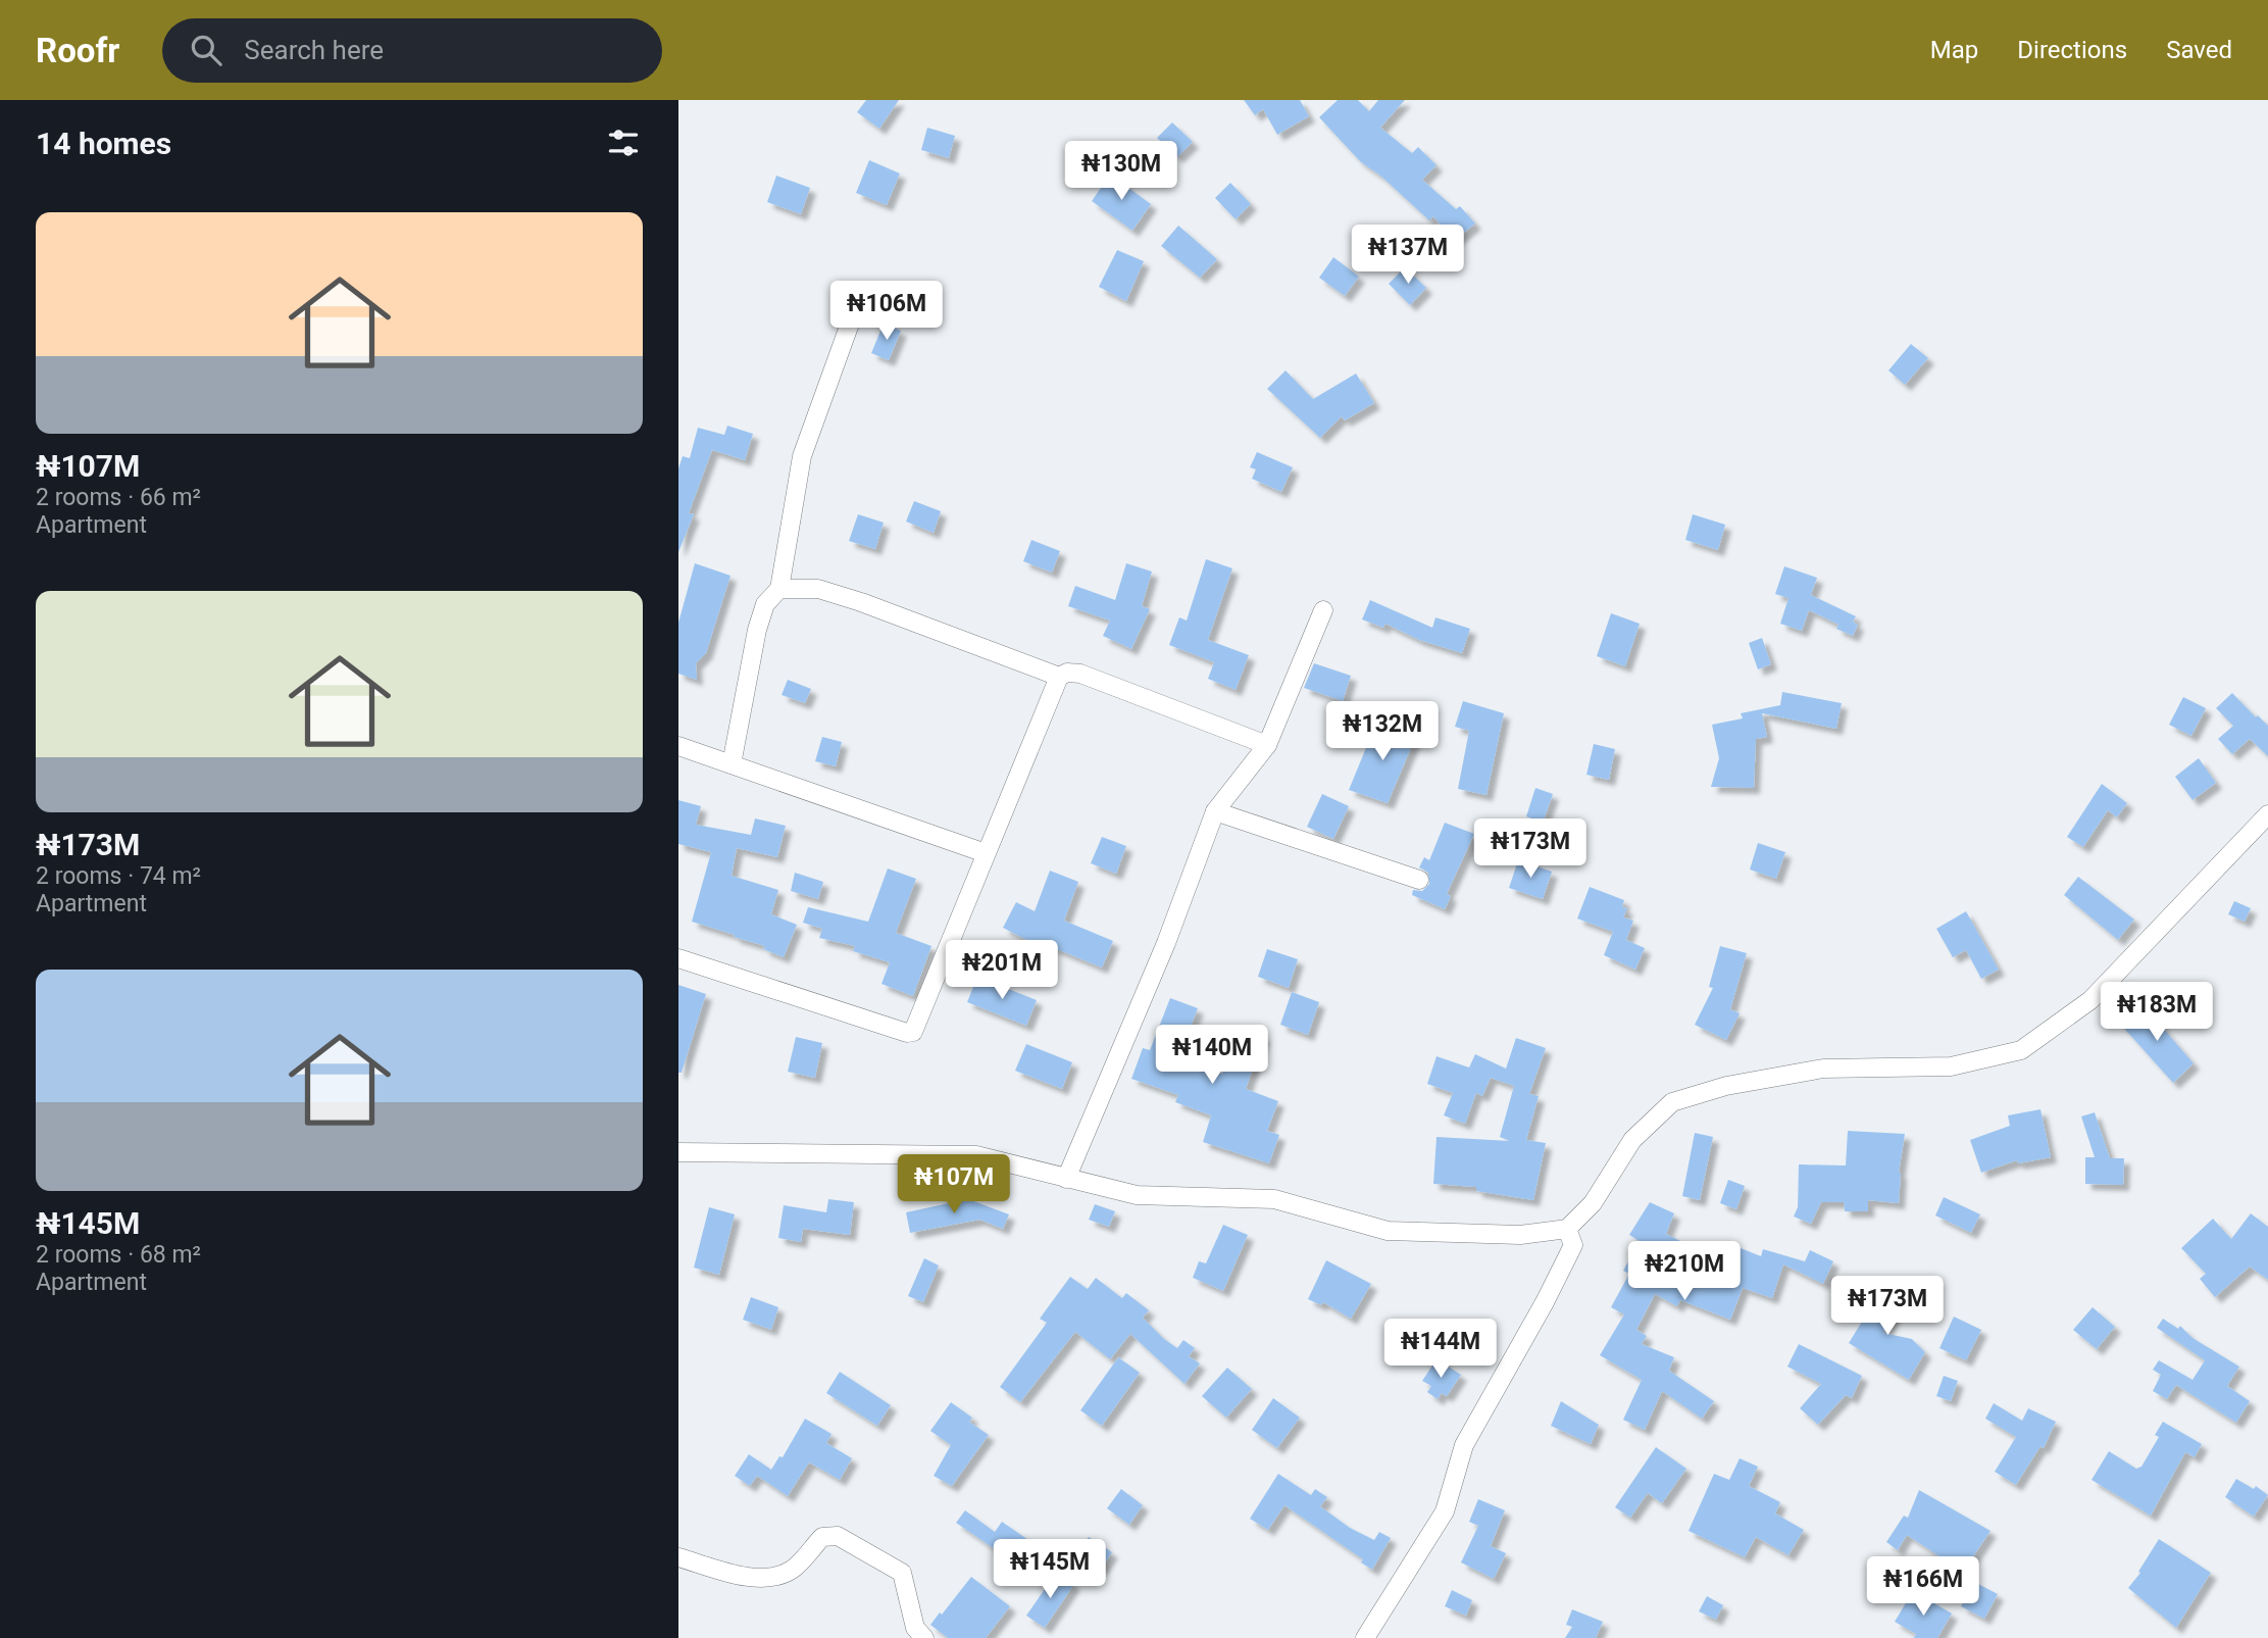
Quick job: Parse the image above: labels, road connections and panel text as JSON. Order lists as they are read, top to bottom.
{
  "page": {
    "header": "Roofr",
    "search": "Search here",
    "nav": ["Map", "Directions", "Saved"],
    "heading": "14 homes",
    "price": [
      "₦130M",
      "₦137M",
      "₦106M",
      "₦132M",
      "₦173M",
      "₦201M",
      "₦183M",
      "₦140M",
      "₦107M",
      "₦210M",
      "₦173M",
      "₦144M",
      "₦145M",
      "₦166M"
    ],
    "list": [
      {
        "name": "₦107M",
        "note": "2 rooms · 66 m² · Apartment"
      },
      {
        "name": "₦173M",
        "note": "2 rooms · 74 m² · Apartment"
      },
      {
        "name": "₦145M",
        "note": "2 rooms · 68 m² · Apartment"
      }
    ]
  }
}
